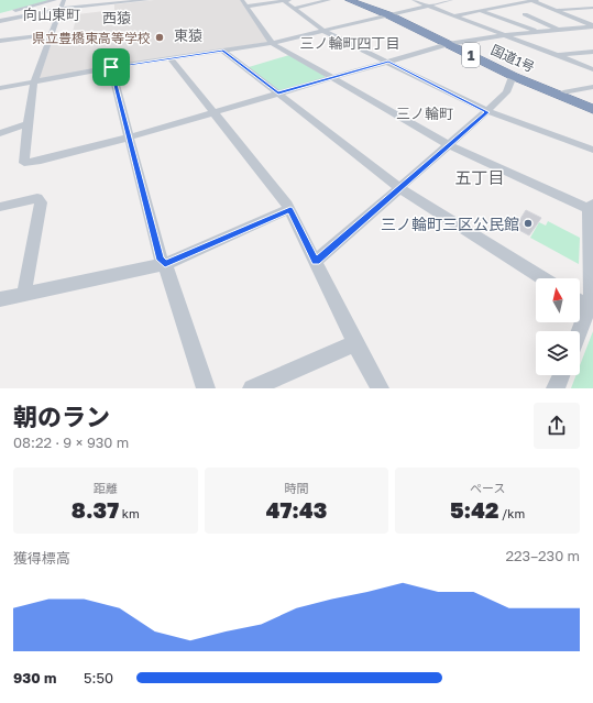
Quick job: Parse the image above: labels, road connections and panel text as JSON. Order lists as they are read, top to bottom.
{
  "streets": {
    "highway": ["1", "国道1号"]
  },
  "districts": [
    "向山東町",
    "西猿",
    "東猿",
    "三ノ輪町四丁目",
    "三ノ輪町",
    "五丁目"
  ],
  "places": ["県立豊橋東高等学校", "三ノ輪町三区公民館"],
  "north": "top",
  "page": {
    "heading": ["朝のラン", "08:22 · 9 × 930 m"],
    "stats": [
      ["距離", "8.37 km"],
      ["時間", "47:43"],
      ["ペース", "5:42 /km"]
    ],
    "chart": ["獲得標高", "223–230 m"],
    "list": [
      {
        "name": "930 m",
        "note": "5:50"
      }
    ]
  }
}
